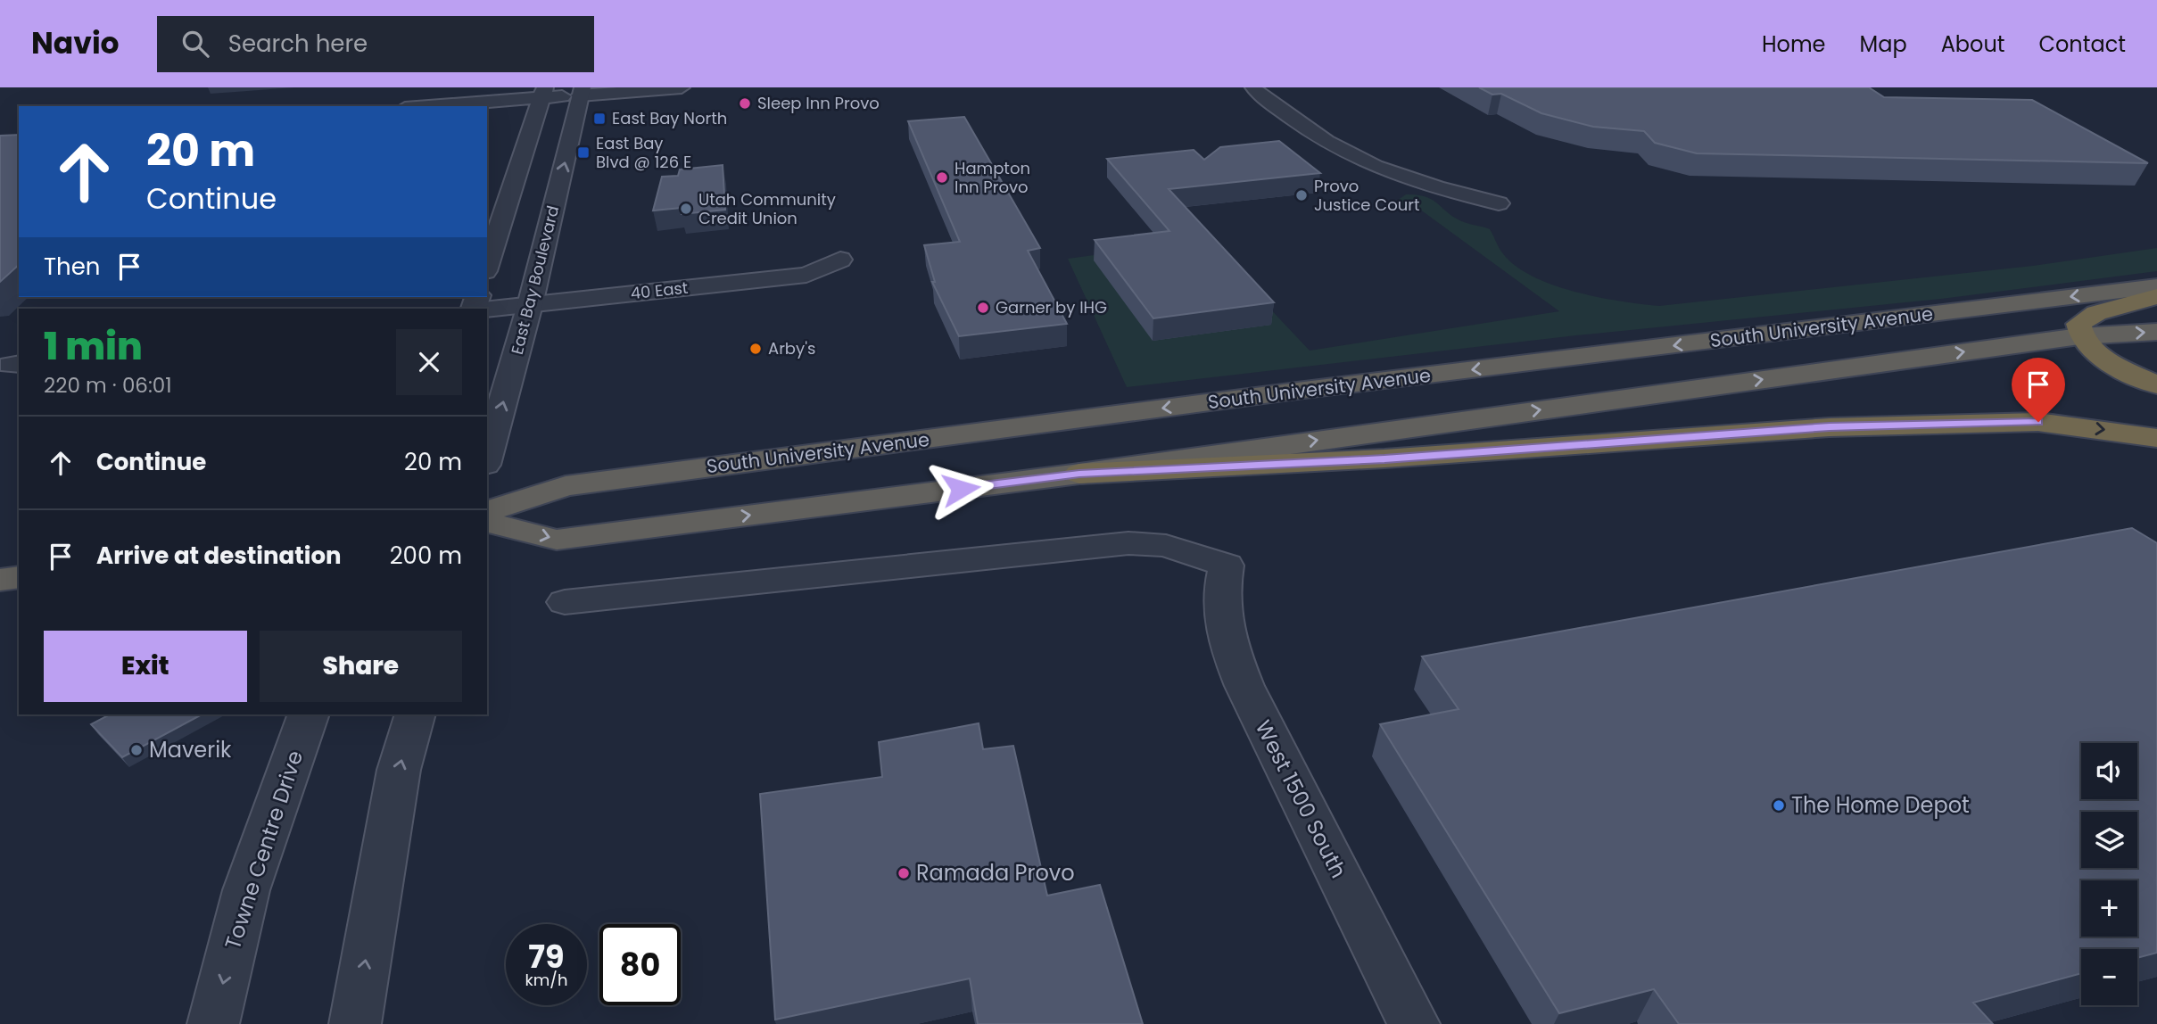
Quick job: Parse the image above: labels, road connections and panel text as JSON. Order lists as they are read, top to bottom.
{
  "streets": {
    "highway": ["South University Avenue"],
    "street": [
      "East Bay Boulevard",
      "40 East",
      "West 1500 South",
      "Towne Centre Drive"
    ]
  },
  "crossings": [
    ["East Bay Boulevard", "40 East"]
  ],
  "places": {
    "other": [
      "Sleep Inn Provo",
      "Hampton Inn Provo",
      "Provo Justice Court",
      "Utah Community Credit Union",
      "Garner by IHG",
      "Arby's",
      "Maverik",
      "The Home Depot",
      "Ramada Provo"
    ],
    "transit": ["East Bay North", "East Bay Blvd @ 126 E"]
  },
  "page": {
    "header": "Navio",
    "search": "Search here",
    "nav": [
      "Home",
      "Map",
      "About",
      "Contact"
    ],
    "turn": ["20 m", "Continue"],
    "then": "Then",
    "heading": ["1 min", "220 m · 06:01"],
    "list": [
      {
        "name": "Continue",
        "value": "20 m"
      },
      {
        "name": "Arrive at destination",
        "value": "200 m"
      }
    ],
    "buttons": ["Exit", "Share"],
    "map_buttons": ["+", "−"],
    "speed": "79 km/h",
    "limit": "80"
  }
}
